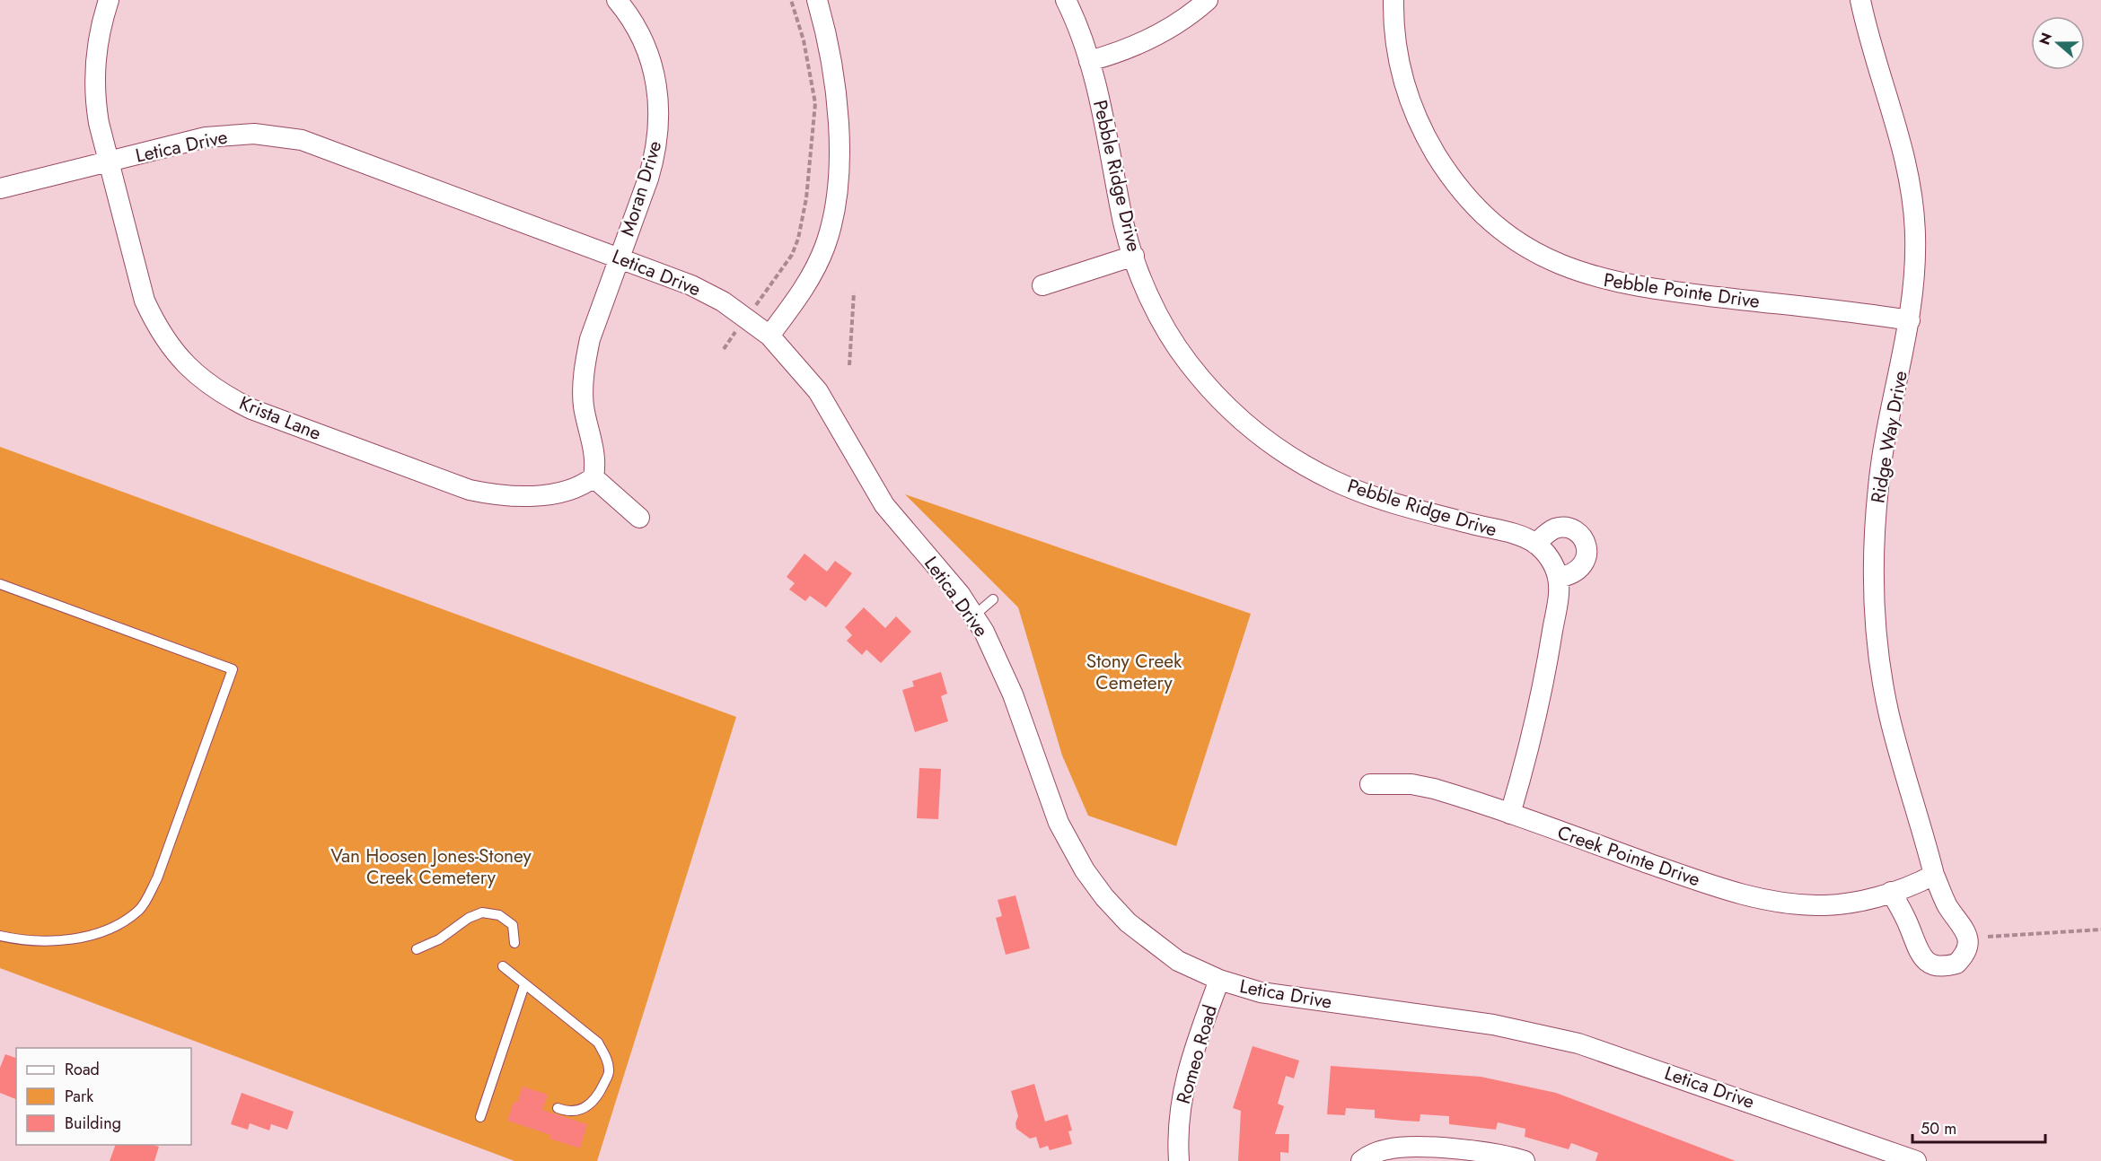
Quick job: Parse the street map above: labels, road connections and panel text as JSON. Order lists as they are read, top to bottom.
{
  "streets": {
    "street": [
      "Letica Drive",
      "Pebble Ridge Drive",
      "Moran Drive",
      "Pebble Pointe Drive",
      "Krista Lane",
      "Ridge Way Drive",
      "Creek Pointe Drive",
      "Romeo Road"
    ]
  },
  "crossings": [
    ["Letica Drive", "Moran Drive"],
    ["Letica Drive", "Krista Lane"],
    ["Letica Drive", "Romeo Road"],
    ["Moran Drive", "Krista Lane"],
    ["Pebble Pointe Drive", "Ridge Way Drive"],
    ["Ridge Way Drive", "Creek Pointe Drive"]
  ],
  "parks": ["Stony Creek Cemetery", "Van Hoosen Jones-Stoney Creek Cemetery"],
  "legend": ["Road", "Park", "Building"],
  "scale_bar": "50 m",
  "north": "left"
}
